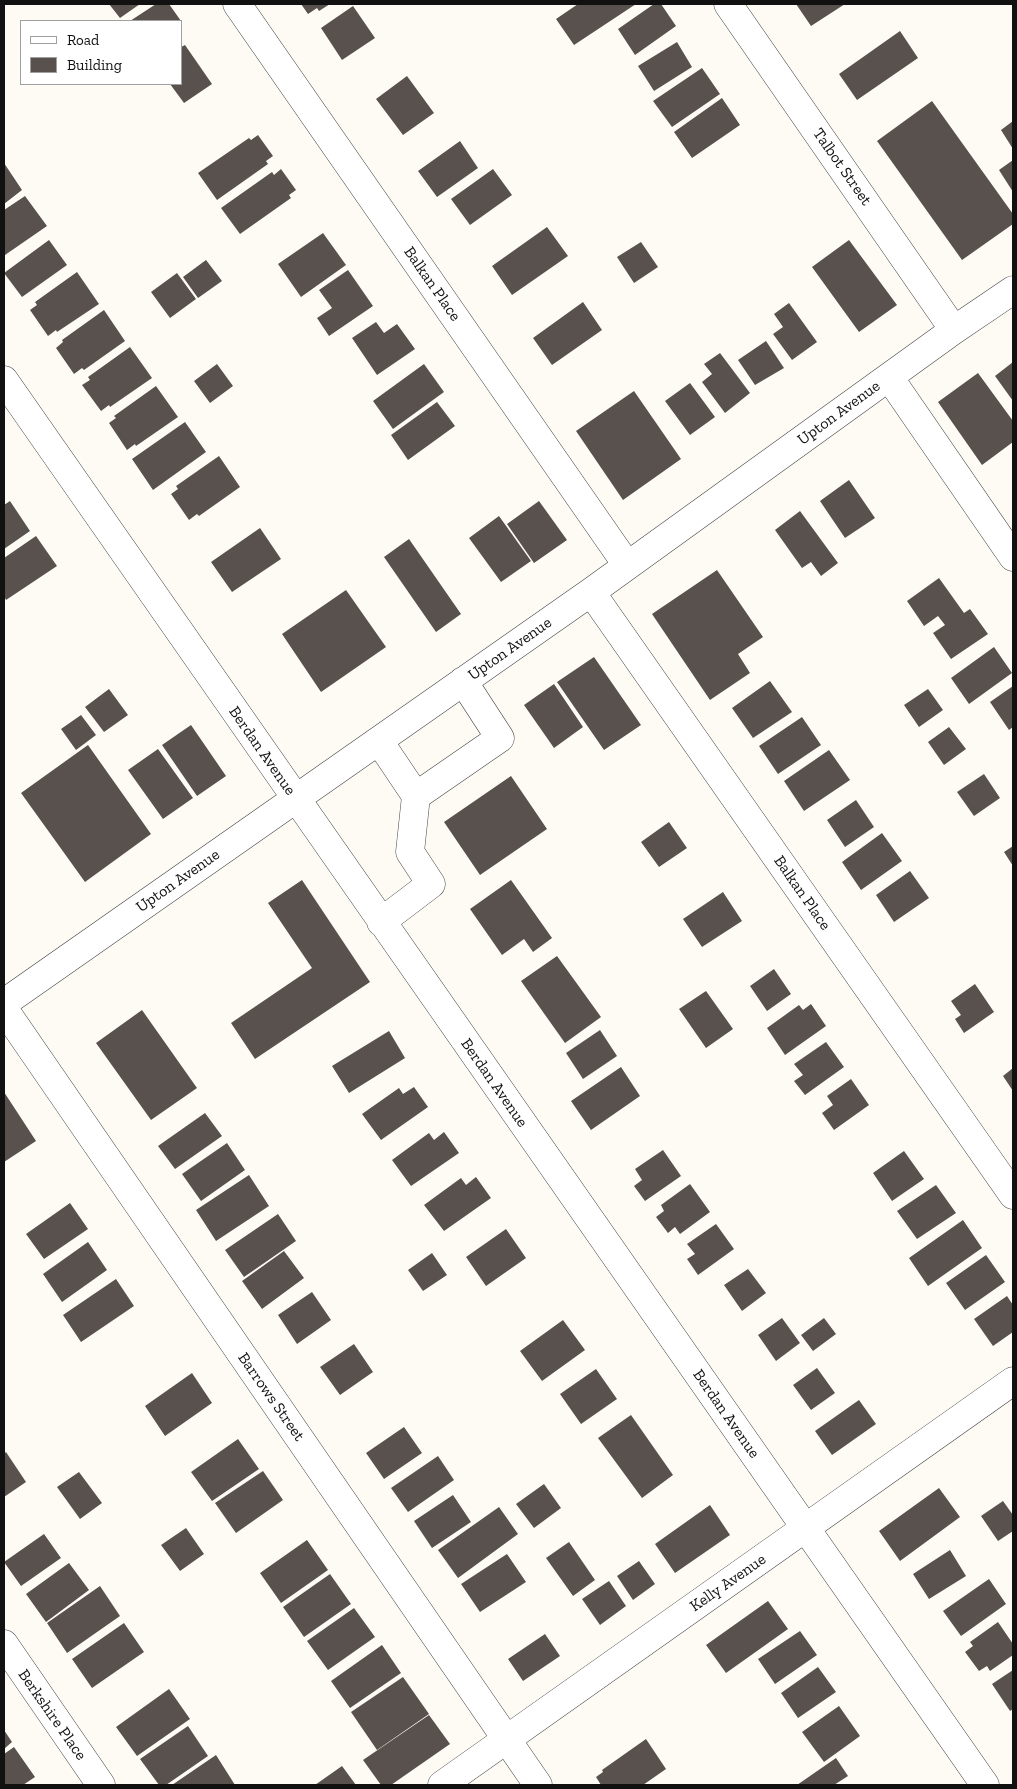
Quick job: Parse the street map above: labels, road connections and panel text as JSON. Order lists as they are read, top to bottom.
{
  "streets": {
    "street": [
      "Talbot Street",
      "Balkan Place",
      "Upton Avenue",
      "Berdan Avenue",
      "Barrows Street",
      "Kelly Avenue",
      "Berkshire Place"
    ]
  },
  "crossings": [
    ["Talbot Street", "Upton Avenue"],
    ["Balkan Place", "Upton Avenue"],
    ["Upton Avenue", "Berdan Avenue"],
    ["Berdan Avenue", "Kelly Avenue"],
    ["Barrows Street", "Kelly Avenue"]
  ],
  "legend": ["Road", "Building"]
}
